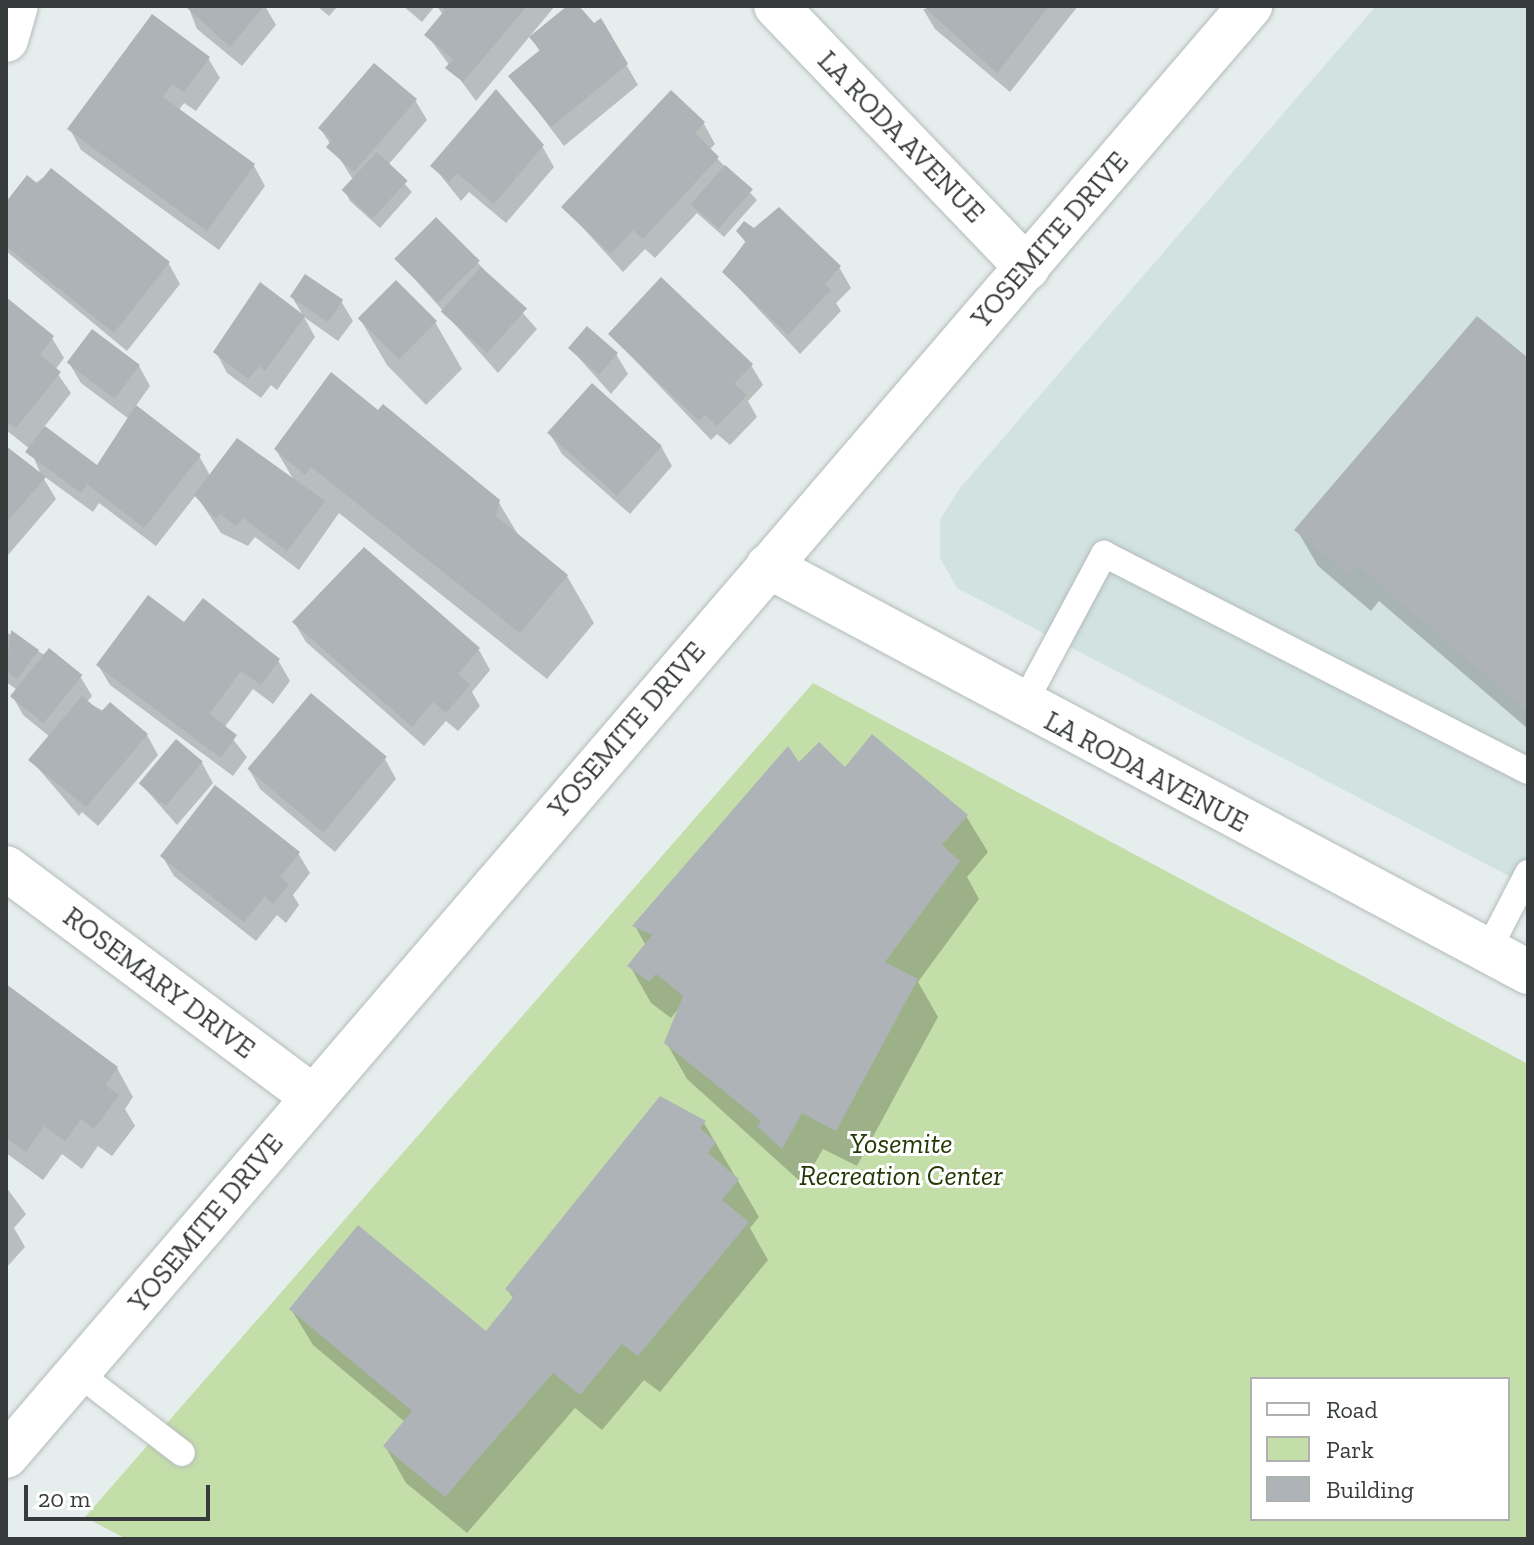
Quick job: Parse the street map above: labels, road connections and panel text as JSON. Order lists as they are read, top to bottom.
{
  "streets": {
    "street": ["LA RODA AVENUE", "YOSEMITE DRIVE", "ROSEMARY DRIVE"]
  },
  "crossings": [
    ["LA RODA AVENUE", "YOSEMITE DRIVE"],
    ["YOSEMITE DRIVE", "ROSEMARY DRIVE"]
  ],
  "parks": ["Yosemite Recreation Center"],
  "legend": ["Road", "Park", "Building"],
  "scale_bar": "20 m"
}
